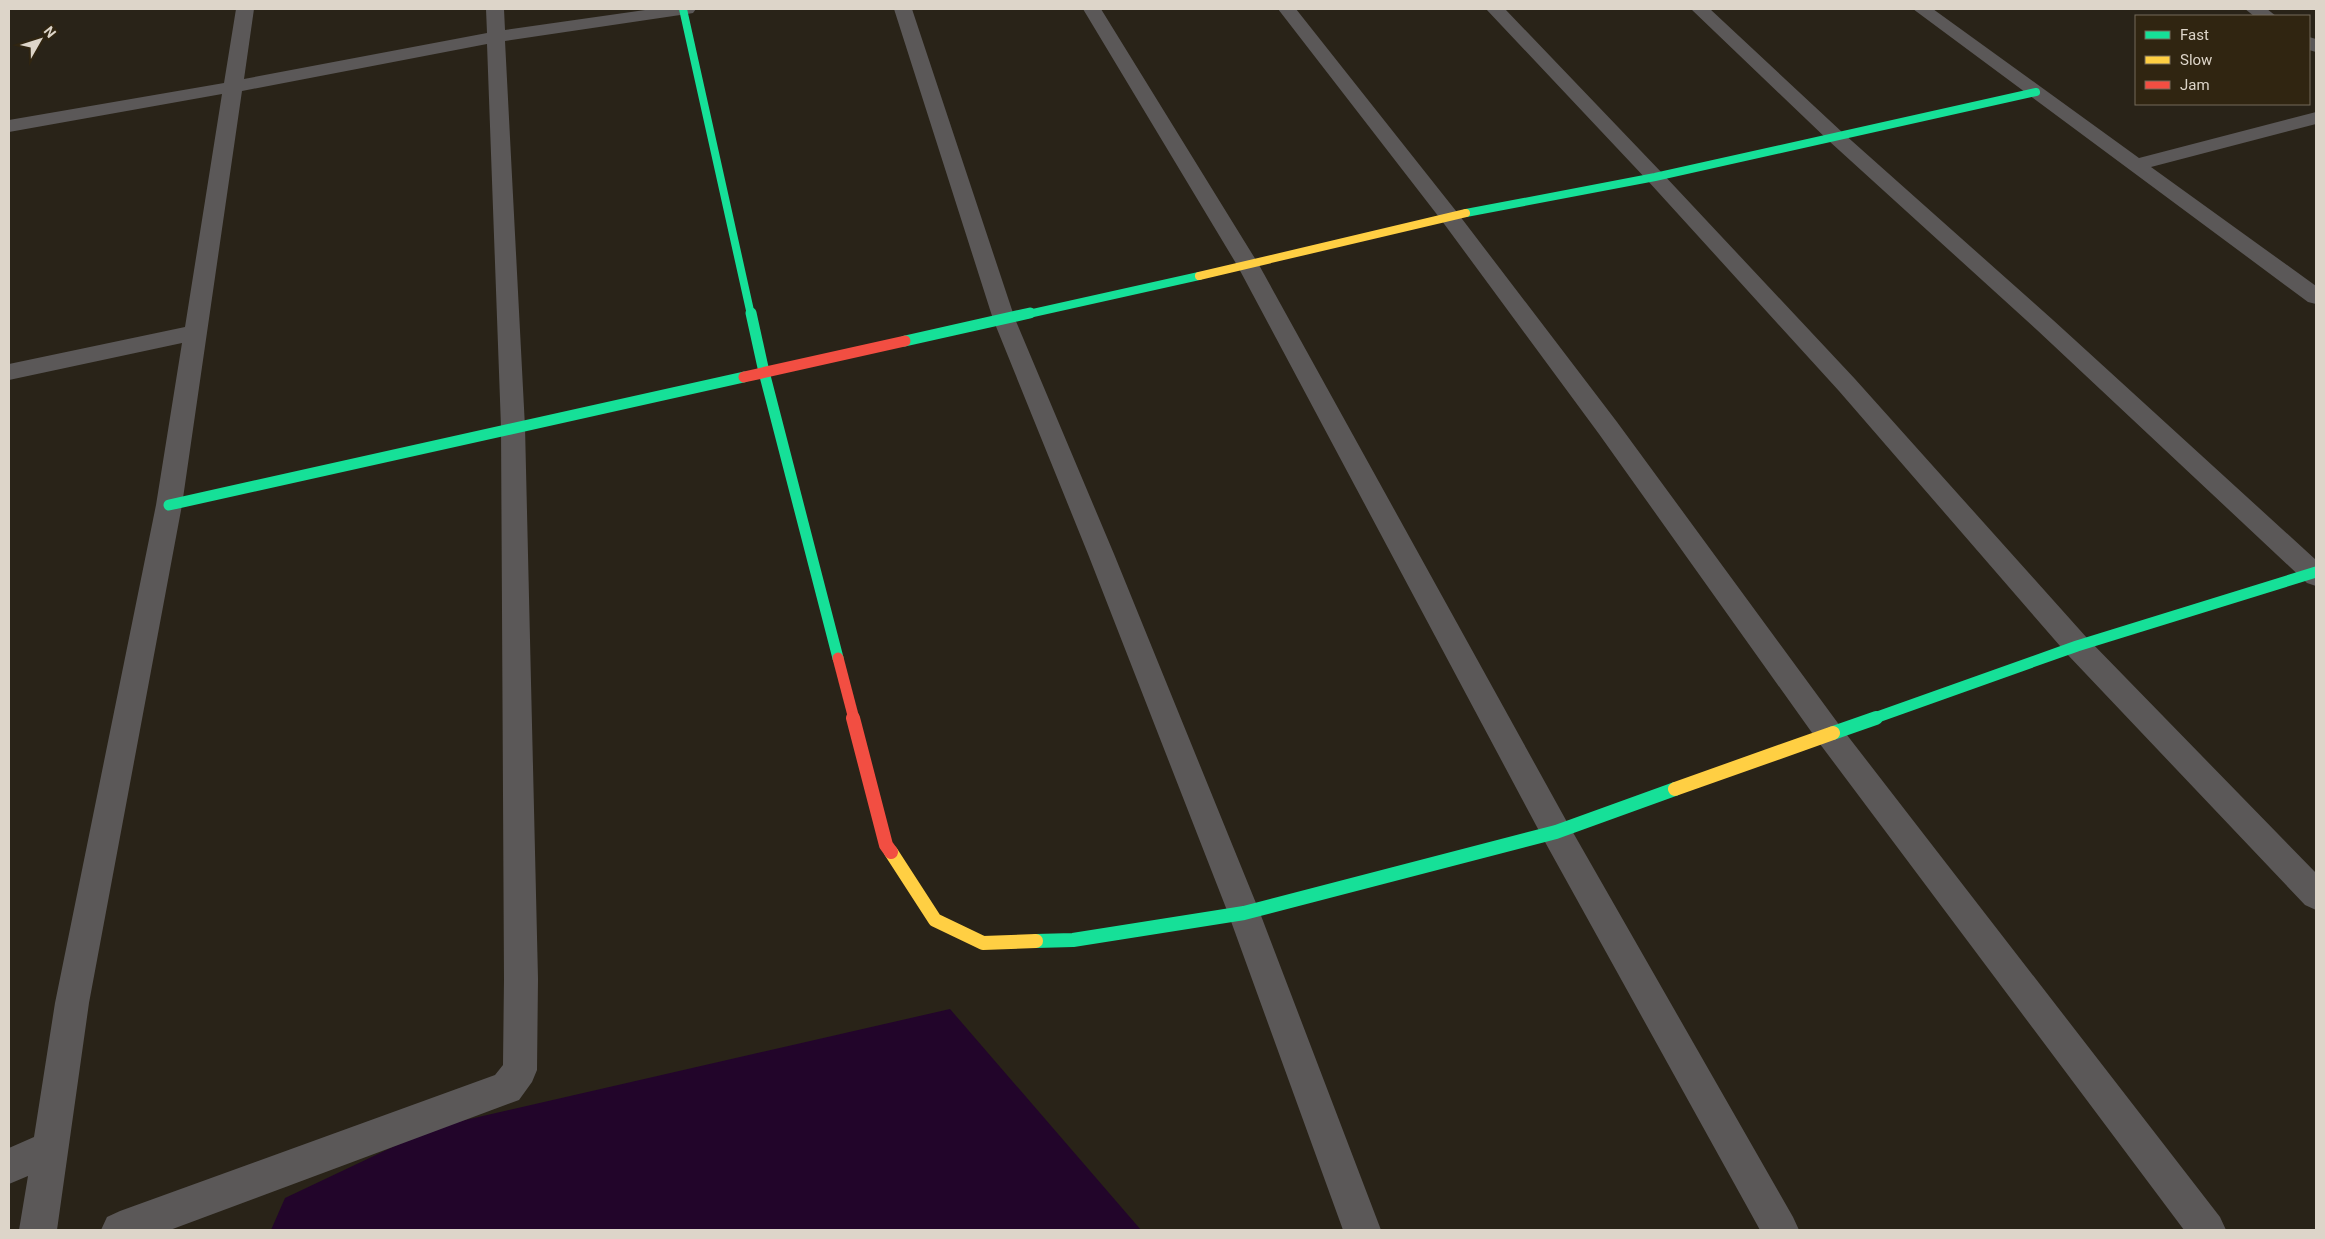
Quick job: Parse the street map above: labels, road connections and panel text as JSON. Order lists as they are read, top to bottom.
{
  "legend": ["Fast", "Slow", "Jam"],
  "north": "top right"
}
